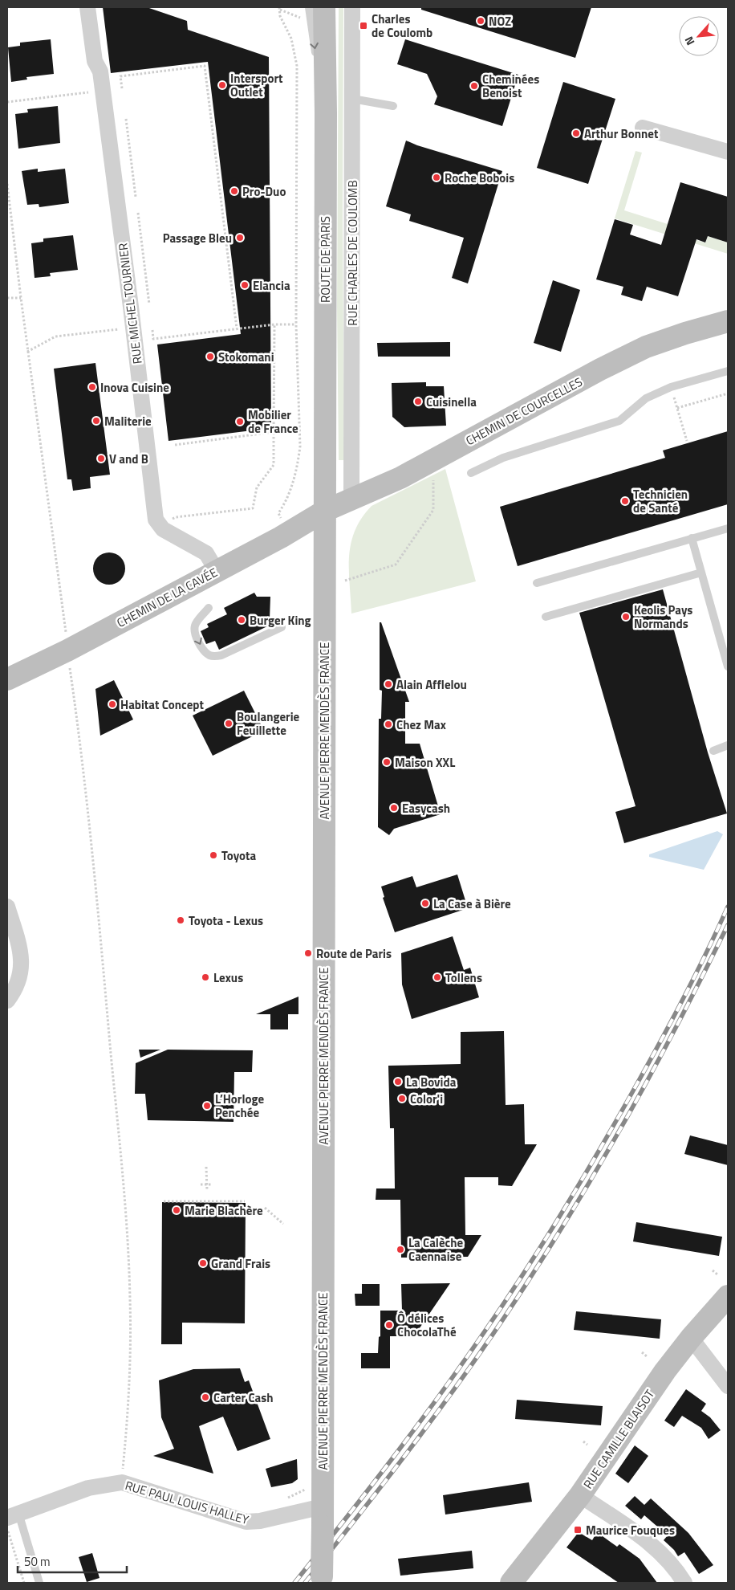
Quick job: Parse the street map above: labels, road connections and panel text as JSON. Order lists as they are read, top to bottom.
{
  "streets": {
    "main road": [
      "ROUTE DE PARIS",
      "CHEMIN DE COURCELLES",
      "CHEMIN DE LA CAVÉE",
      "AVENUE PIERRE MENDÈS FRANCE",
      "RUE CAMILLE BLAISOT"
    ],
    "street": ["RUE CHARLES DE COULOMB", "RUE MICHEL TOURNIER", "RUE PAUL LOUIS HALLEY"]
  },
  "crossings": [
    ["RUE CHARLES DE COULOMB", "CHEMIN DE COURCELLES"],
    ["ROUTE DE PARIS", "CHEMIN DE COURCELLES"],
    ["ROUTE DE PARIS", "CHEMIN DE LA CAVÉE"],
    ["ROUTE DE PARIS", "AVENUE PIERRE MENDÈS FRANCE"],
    ["RUE MICHEL TOURNIER", "CHEMIN DE LA CAVÉE"],
    ["CHEMIN DE COURCELLES", "CHEMIN DE LA CAVÉE"],
    ["CHEMIN DE COURCELLES", "AVENUE PIERRE MENDÈS FRANCE"],
    ["CHEMIN DE LA CAVÉE", "AVENUE PIERRE MENDÈS FRANCE"],
    ["AVENUE PIERRE MENDÈS FRANCE", "RUE PAUL LOUIS HALLEY"]
  ],
  "places": {
    "other": [
      "NOZ",
      "Intersport Outlet",
      "Cheminées Benoist",
      "Arthur Bonnet",
      "Roche Bobois",
      "Pro-Duo",
      "Passage Bleu",
      "Elancia",
      "Stokomani",
      "Inova Cuisine",
      "Cuisinella",
      "Maliterie",
      "Mobilier de France",
      "V and B",
      "Technicien de Santé",
      "Keolis Pays Normands",
      "Burger King",
      "Alain Afflelou",
      "Habitat Concept",
      "Boulangerie Feuillette",
      "Chez Max",
      "Maison XXL",
      "Easycash",
      "Toyota",
      "La Case à Bière",
      "Toyota - Lexus",
      "Route de Paris",
      "Lexus",
      "Tollens",
      "La Bovida",
      "Color'i",
      "L’Horloge Penchée",
      "Marie Blachère",
      "La Calèche Caennaise",
      "Grand Frais",
      "Ô délices ChocolaThé",
      "Carter Cash"
    ],
    "transit": ["Charles de Coulomb", "Maurice Fouques"]
  },
  "scale_bar": "50 m",
  "north": "bottom left"
}
